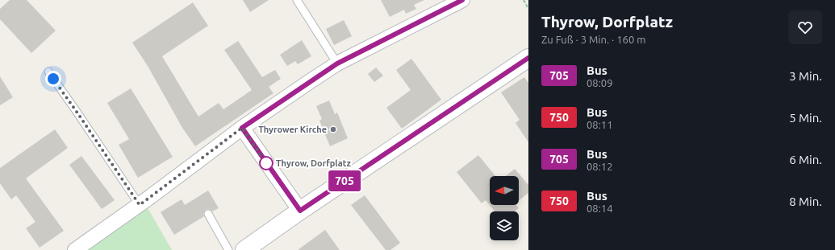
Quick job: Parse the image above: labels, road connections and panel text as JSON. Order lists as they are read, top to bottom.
{
  "places": ["Thyrower Kirche", "Thyrow, Dorfplatz"],
  "lines": ["bus line 705"],
  "north": "left",
  "page": {
    "on_map": "705",
    "heading": ["Thyrow, Dorfplatz", "Zu Fuß · 3 Min. · 160 m"],
    "list": [
      {
        "mark": "705",
        "name": "Bus",
        "note": "08:09",
        "value": "3 Min."
      },
      {
        "mark": "750",
        "name": "Bus",
        "note": "08:11",
        "value": "5 Min."
      },
      {
        "mark": "705",
        "name": "Bus",
        "note": "08:12",
        "value": "6 Min."
      },
      {
        "mark": "750",
        "name": "Bus",
        "note": "08:14",
        "value": "8 Min."
      }
    ]
  }
}
